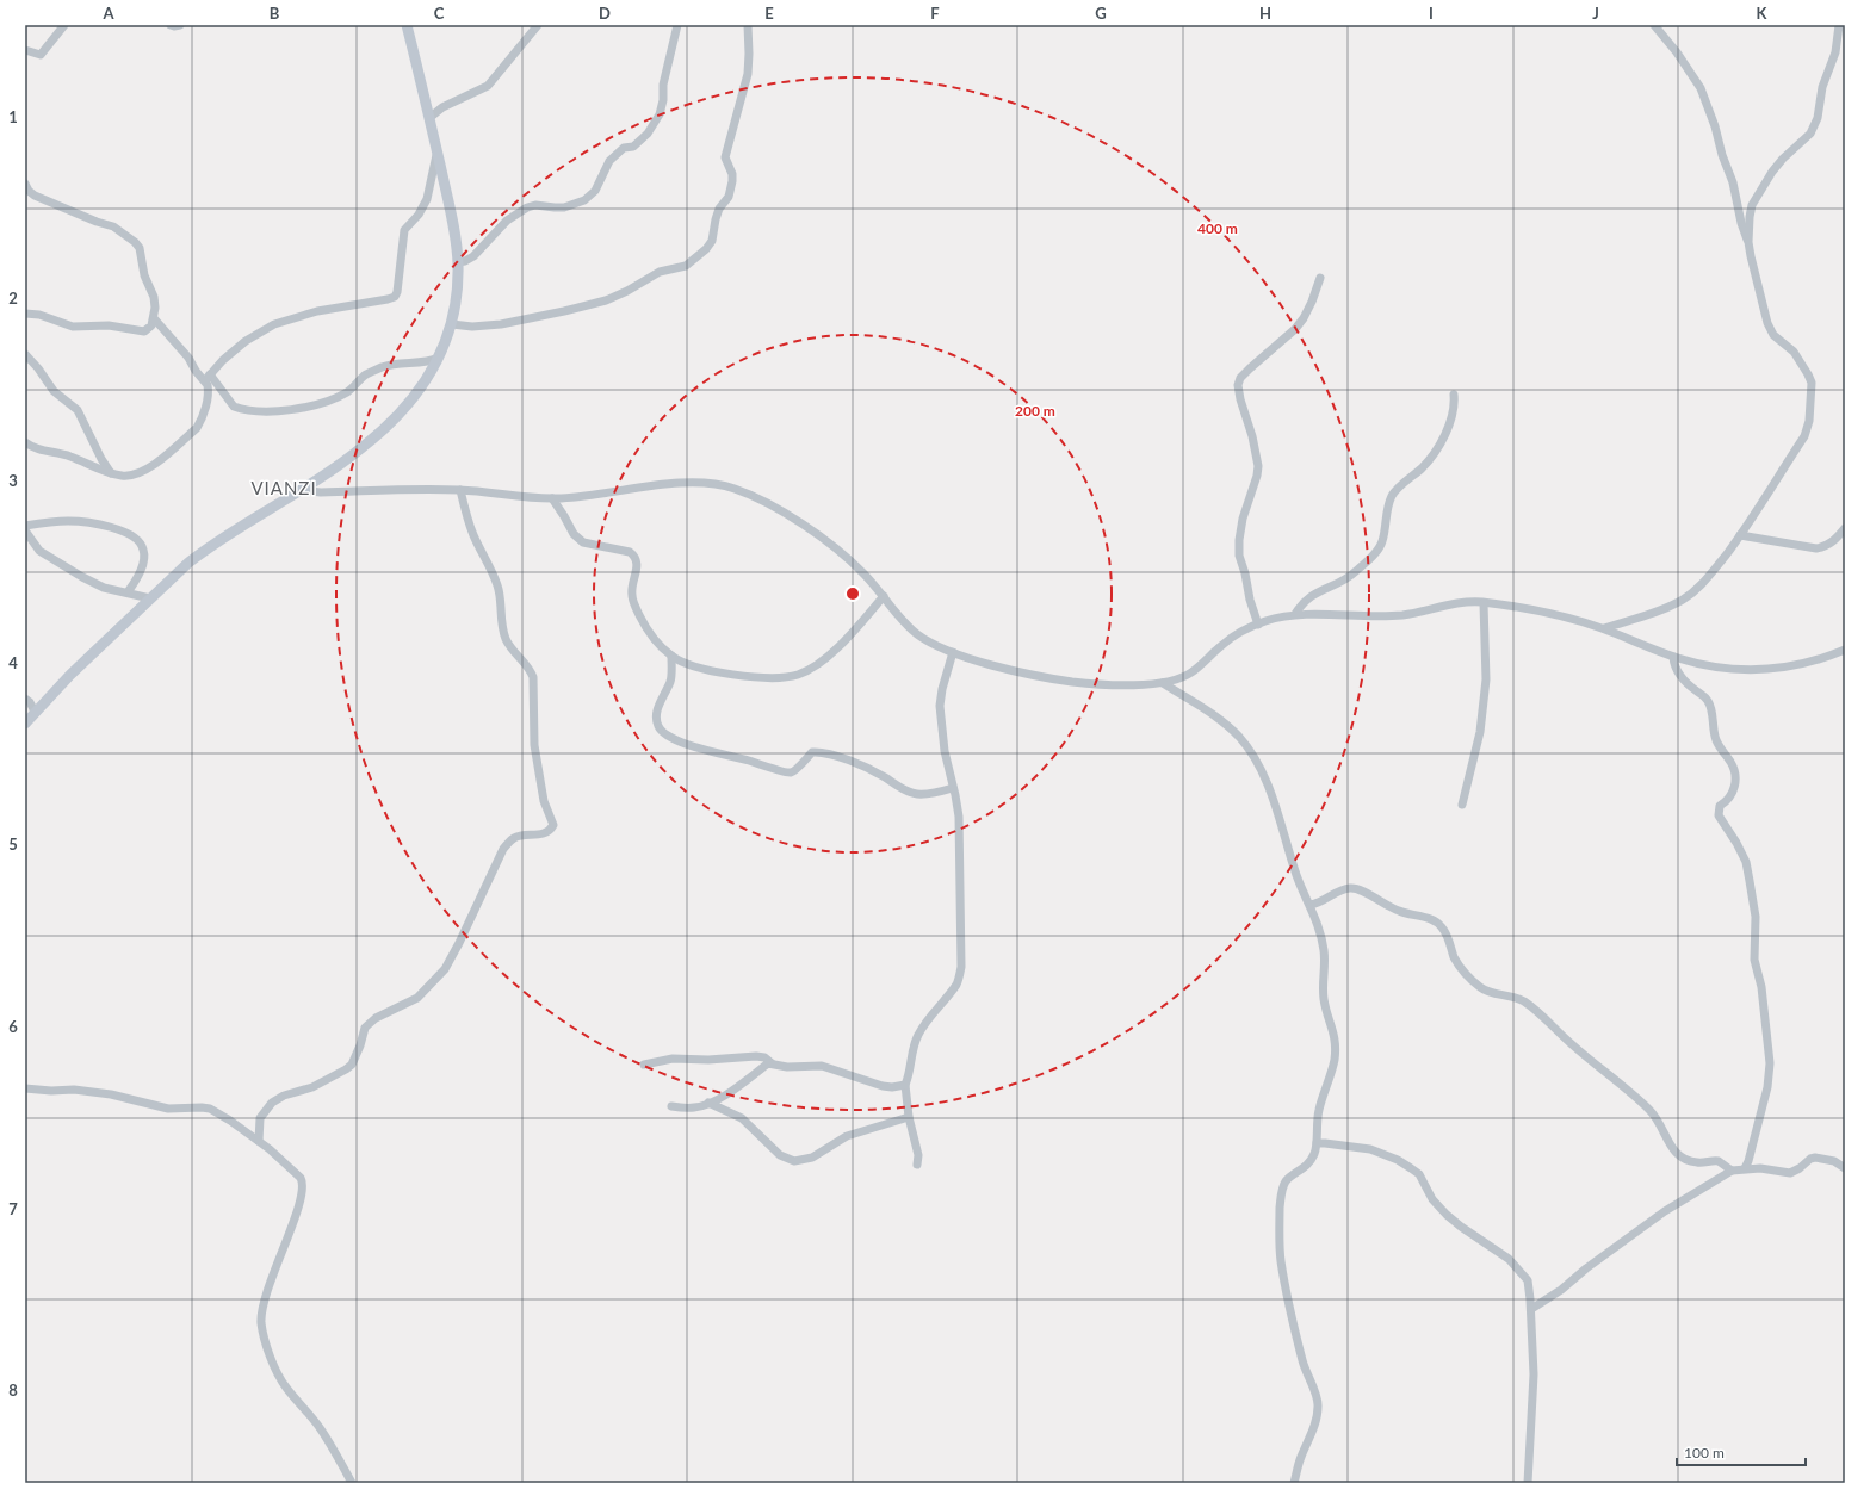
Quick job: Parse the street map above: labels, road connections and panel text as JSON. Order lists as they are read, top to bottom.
{
  "districts": ["VIANZI"],
  "scale_bar": "100 m",
  "grid": {
    "columns": [
      "A",
      "B",
      "C",
      "D",
      "E",
      "F",
      "G",
      "H",
      "I",
      "J",
      "K"
    ],
    "rows": [
      "1",
      "2",
      "3",
      "4",
      "5",
      "6",
      "7",
      "8"
    ]
  },
  "rings": ["400 m", "200 m"]
}
